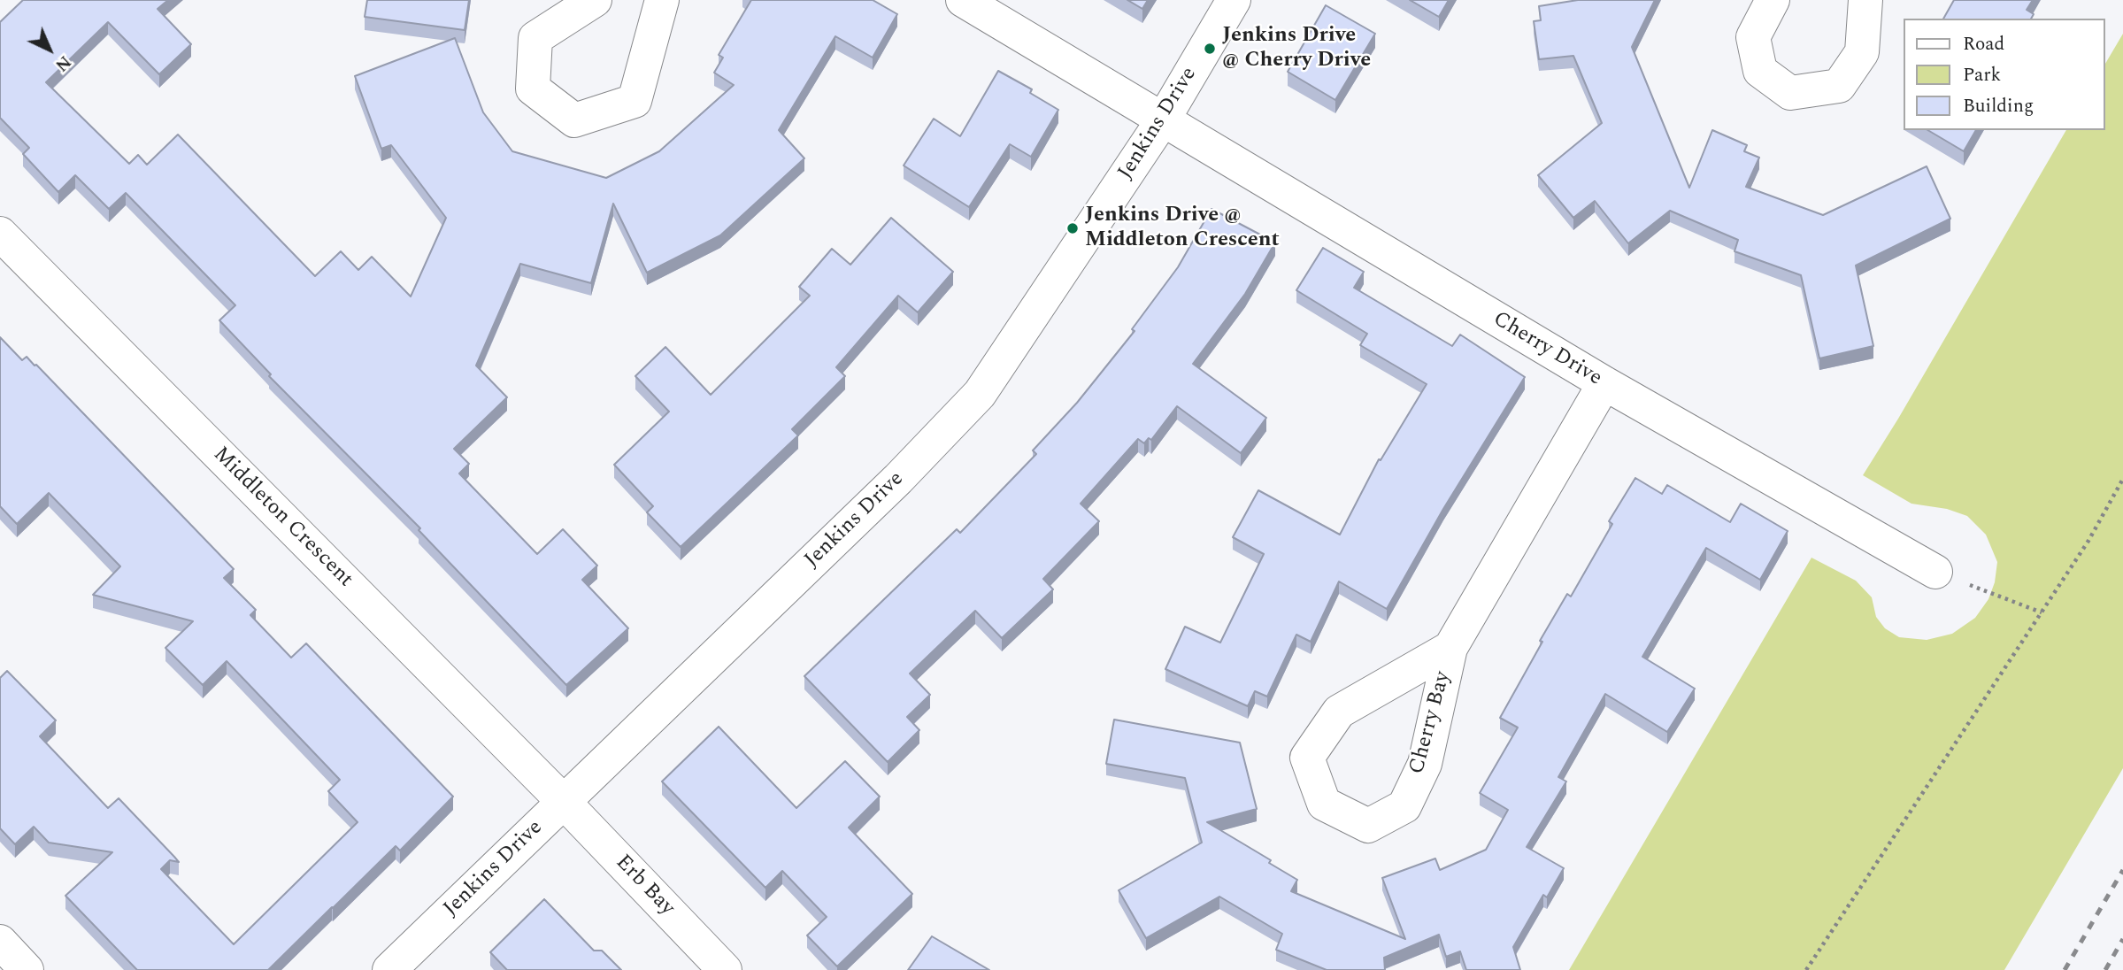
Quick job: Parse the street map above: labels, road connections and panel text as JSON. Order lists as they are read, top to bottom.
{
  "streets": {
    "street": [
      "Jenkins Drive",
      "Cherry Drive",
      "Middleton Crescent",
      "Cherry Bay",
      "Erb Bay"
    ]
  },
  "crossings": [
    ["Jenkins Drive", "Cherry Drive"],
    ["Jenkins Drive", "Middleton Crescent"],
    ["Jenkins Drive", "Erb Bay"],
    ["Cherry Drive", "Cherry Bay"],
    ["Middleton Crescent", "Erb Bay"]
  ],
  "places": ["Jenkins Drive @ Cherry Drive", "Jenkins Drive @ Middleton Crescent"],
  "legend": ["Road", "Park", "Building"],
  "north": "bottom right"
}
